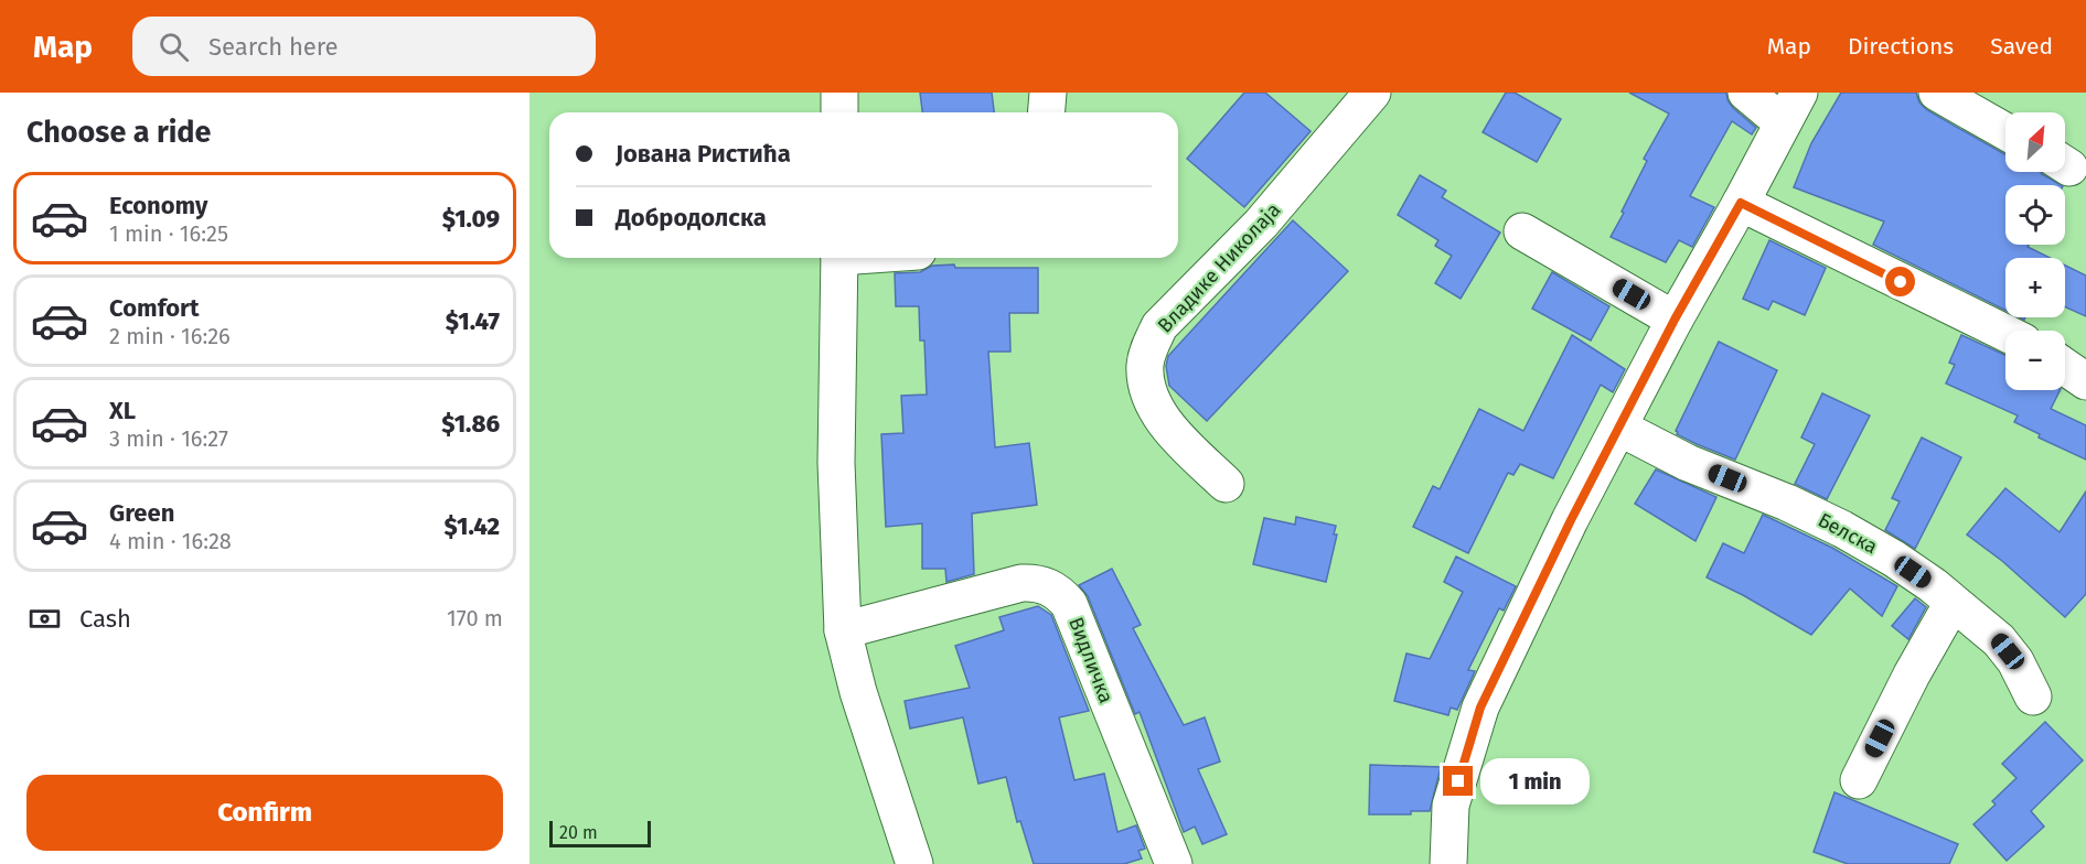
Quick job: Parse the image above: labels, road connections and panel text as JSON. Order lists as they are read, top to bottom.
{
  "streets": {
    "street": ["Владике Николаја", "Белска", "Видличка"]
  },
  "scale_bar": "20 m",
  "north": "top right",
  "page": {
    "header": "Map",
    "search": "Search here",
    "nav": ["Map", "Directions", "Saved"],
    "heading": "Choose a ride",
    "map_buttons": ["+", "−"],
    "banner": ["Јована Ристића", "Добродолска"],
    "list": [
      {
        "name": "Economy",
        "note": "1 min · 16:25",
        "value": "$1.09"
      },
      {
        "name": "Comfort",
        "note": "2 min · 16:26",
        "value": "$1.47"
      },
      {
        "name": "XL",
        "note": "3 min · 16:27",
        "value": "$1.86"
      },
      {
        "name": "Green",
        "note": "4 min · 16:28",
        "value": "$1.42"
      }
    ],
    "pay": ["Cash", "170 m"],
    "bubble": "1 min",
    "buttons": "Confirm",
    "scale": "20 m"
  }
}
